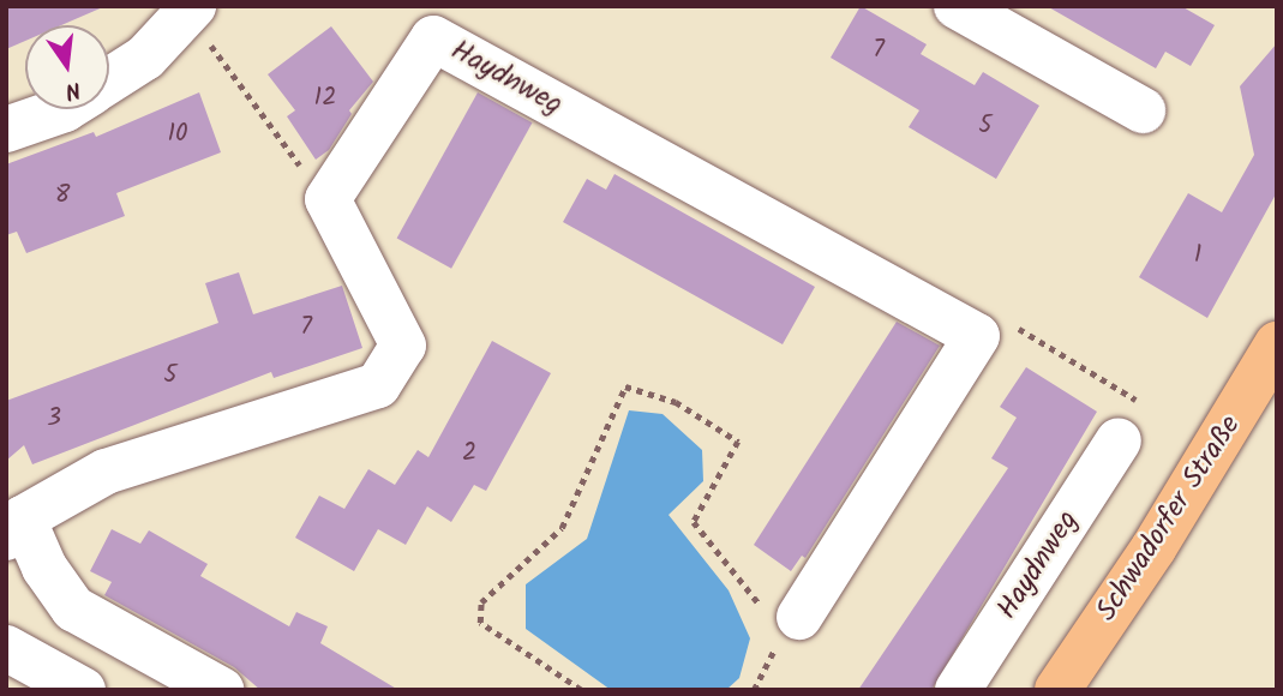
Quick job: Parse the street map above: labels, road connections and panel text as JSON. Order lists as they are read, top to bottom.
{
  "streets": {
    "main road": ["Schwadorfer Straße"],
    "street": ["Haydnweg"]
  },
  "house_numbers": [
    "7",
    "12",
    "5",
    "10",
    "8",
    "1",
    "7",
    "5",
    "3",
    "2"
  ],
  "north": "bottom"
}
